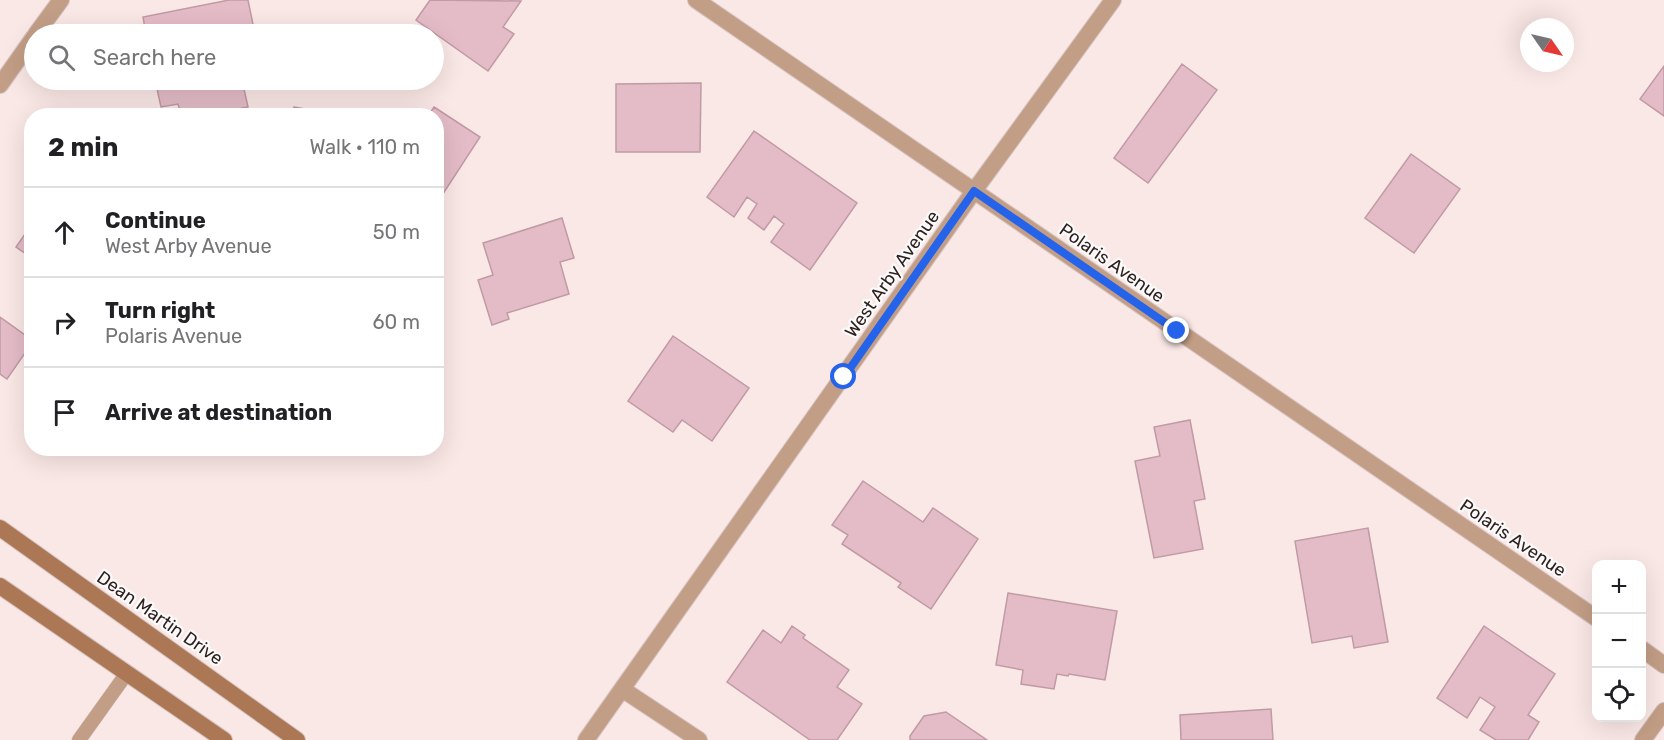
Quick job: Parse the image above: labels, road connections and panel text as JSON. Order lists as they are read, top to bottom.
{
  "streets": {
    "main road": ["Dean Martin Drive"],
    "street": ["Polaris Avenue", "West Arby Avenue"]
  },
  "crossings": [
    ["Polaris Avenue", "West Arby Avenue"]
  ],
  "north": "bottom right",
  "page": {
    "search": "Search here",
    "heading": ["2 min", "Walk · 110 m"],
    "list": [
      ["Continue", "West Arby Avenue", "50 m"],
      ["Turn right", "Polaris Avenue", "60 m"],
      "Arrive at destination"
    ],
    "map_buttons": ["+", "−"]
  }
}
